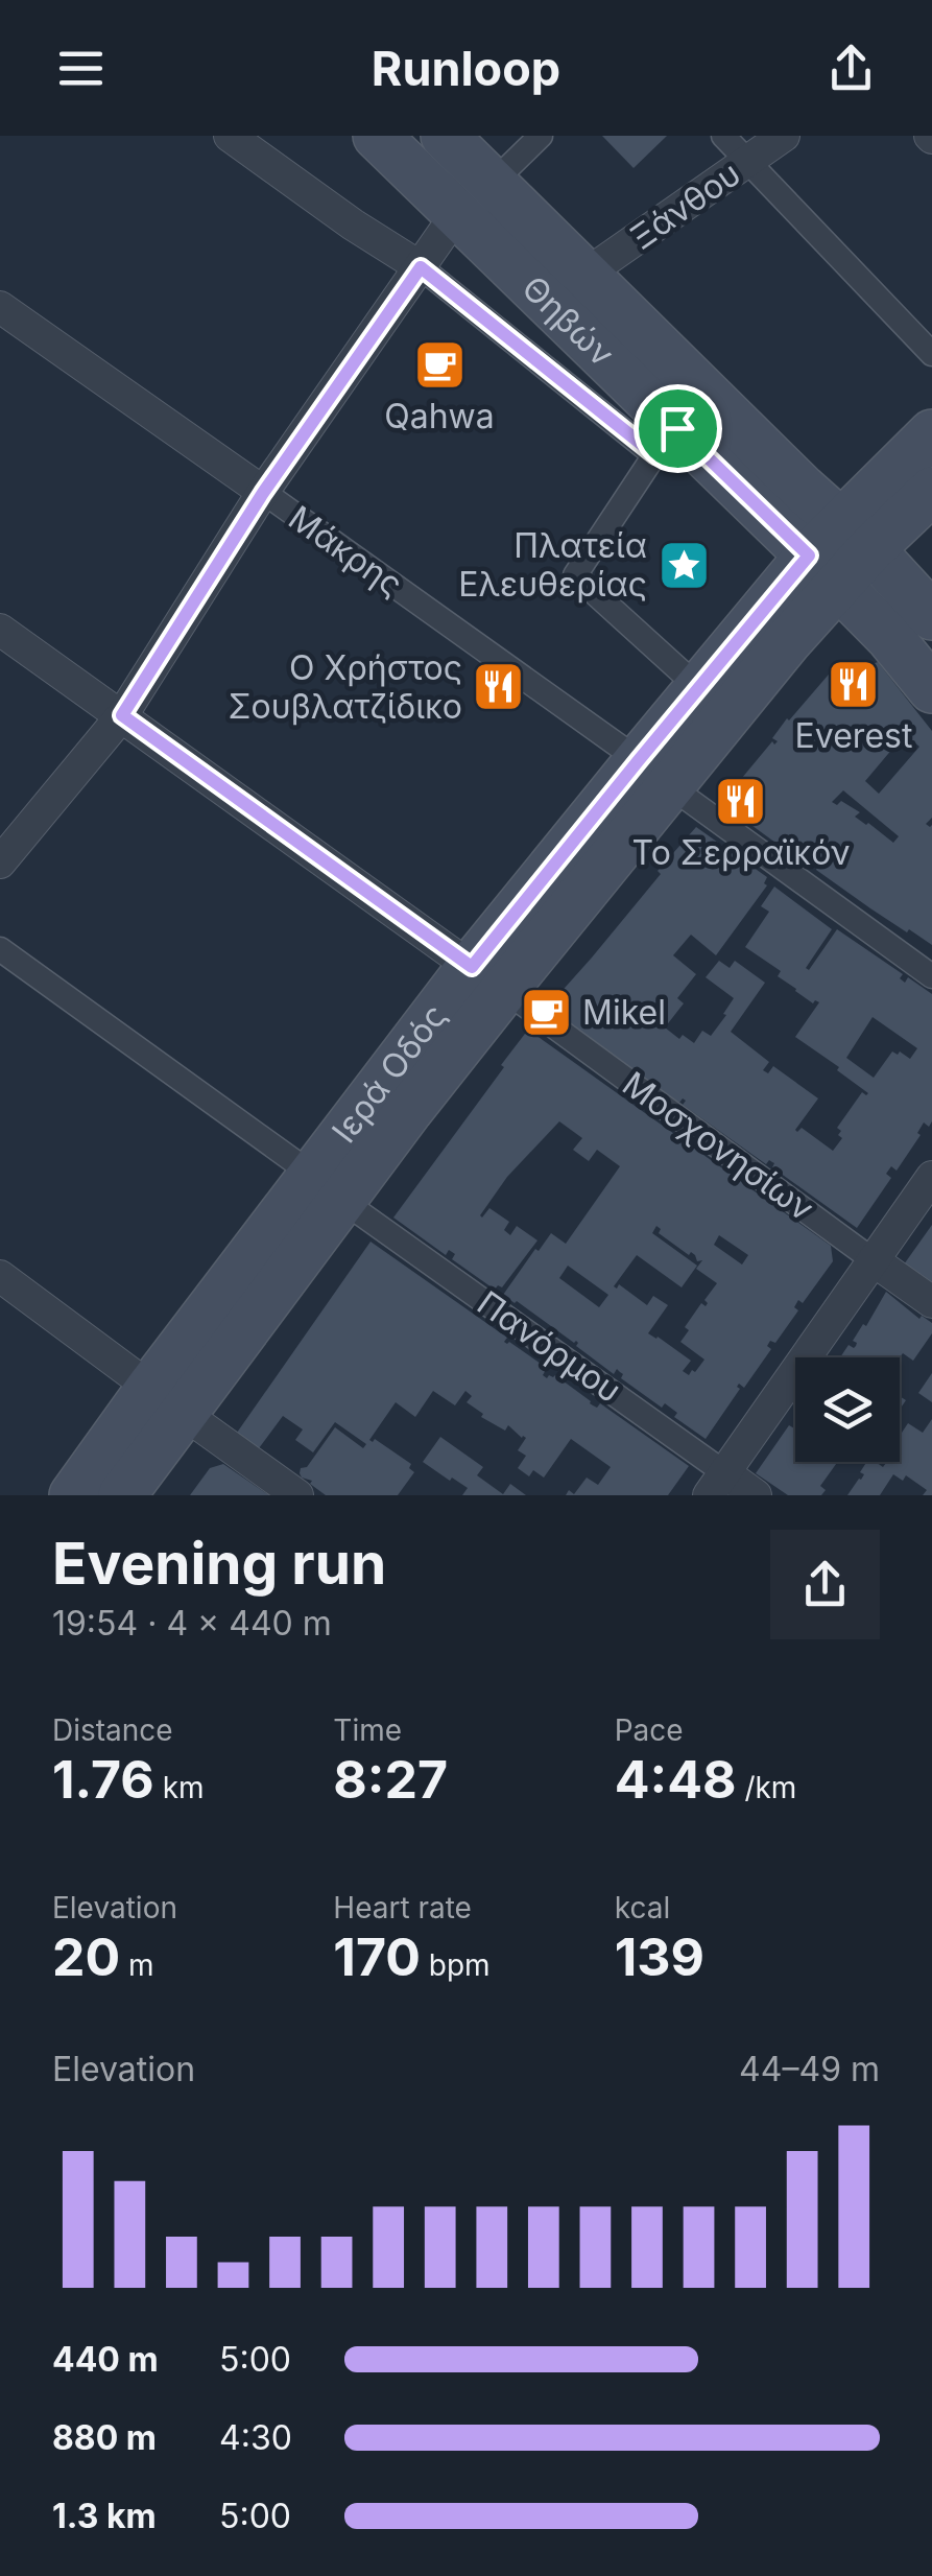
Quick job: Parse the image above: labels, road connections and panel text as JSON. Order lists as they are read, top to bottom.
{
  "streets": {
    "main road": ["Θηβών", "Ιερά Οδός"],
    "street": [
      "Ξάνθου",
      "Μάκρης",
      "Μοσχονησίων",
      "Πανόρμου"
    ]
  },
  "crossings": [
    ["Ξάνθου", "Θηβών"],
    ["Θηβών", "Ιερά Οδός"],
    ["Μάκρης", "Ιερά Οδός"],
    ["Ιερά Οδός", "Μοσχονησίων"],
    ["Ιερά Οδός", "Πανόρμου"]
  ],
  "places": {
    "cafe": ["Qahwa", "Mikel"],
    "place": ["Πλατεία Ελευθερίας"],
    "restaurant": ["Everest", "Ο Χρήστος Σουβλατζίδικο", "Το Σερραϊκόν"]
  },
  "page": {
    "header": "Runloop",
    "heading": ["Evening run", "19:54 · 4 × 440 m"],
    "stats": [
      ["Distance", "1.76 km"],
      ["Time", "8:27"],
      ["Pace", "4:48 /km"],
      ["Elevation", "20 m"],
      ["Heart rate", "170 bpm"],
      ["kcal", "139"]
    ],
    "chart": ["Elevation", "44–49 m"],
    "list": [
      {
        "name": "440 m",
        "note": "5:00"
      },
      {
        "name": "880 m",
        "note": "4:30"
      },
      {
        "name": "1.3 km",
        "note": "5:00"
      }
    ]
  }
}
